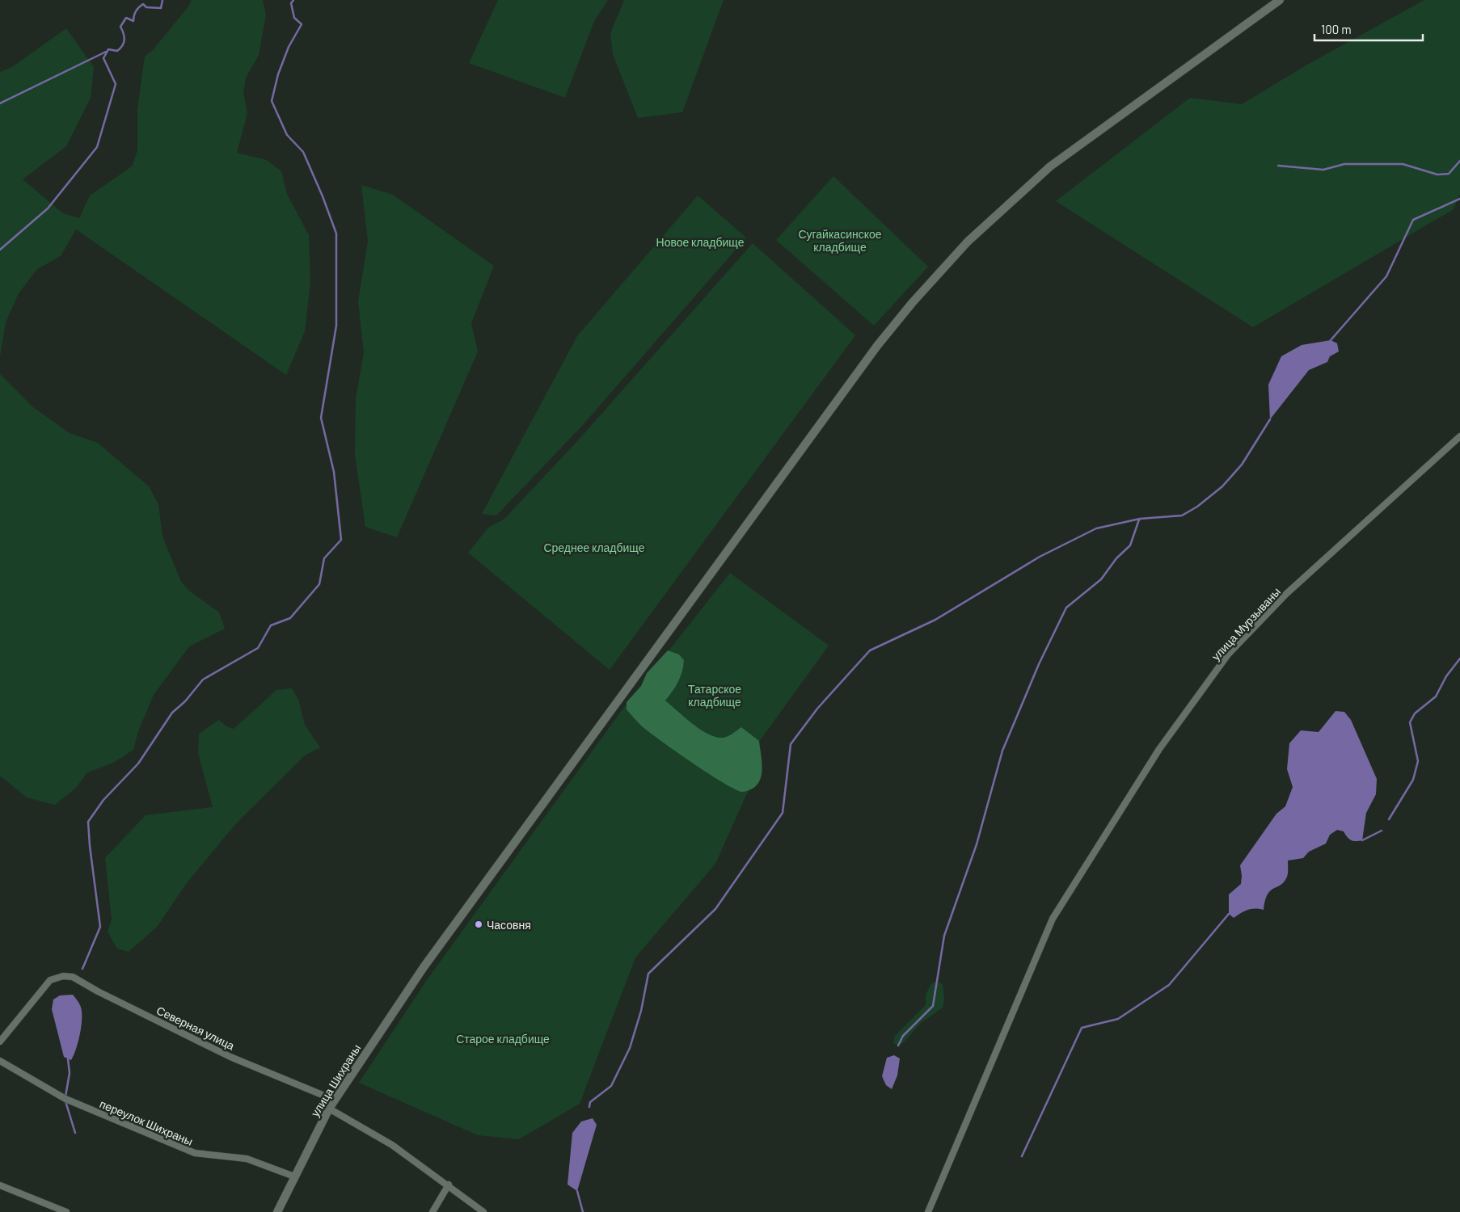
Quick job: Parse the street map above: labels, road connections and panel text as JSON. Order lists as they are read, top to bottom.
{
  "streets": {
    "street": [
      "улица Мурзываны",
      "Северная улица",
      "улица Шихраны",
      "переулок Шихраны"
    ]
  },
  "crossings": [
    ["Северная улица", "улица Шихраны"],
    ["улица Шихраны", "переулок Шихраны"]
  ],
  "parks": [
    "Сугайкасинское кладбище",
    "Новое кладбище",
    "Среднее кладбище",
    "Татарское кладбище",
    "Старое кладбище"
  ],
  "places": ["Часовня"],
  "scale_bar": "100 m"
}
